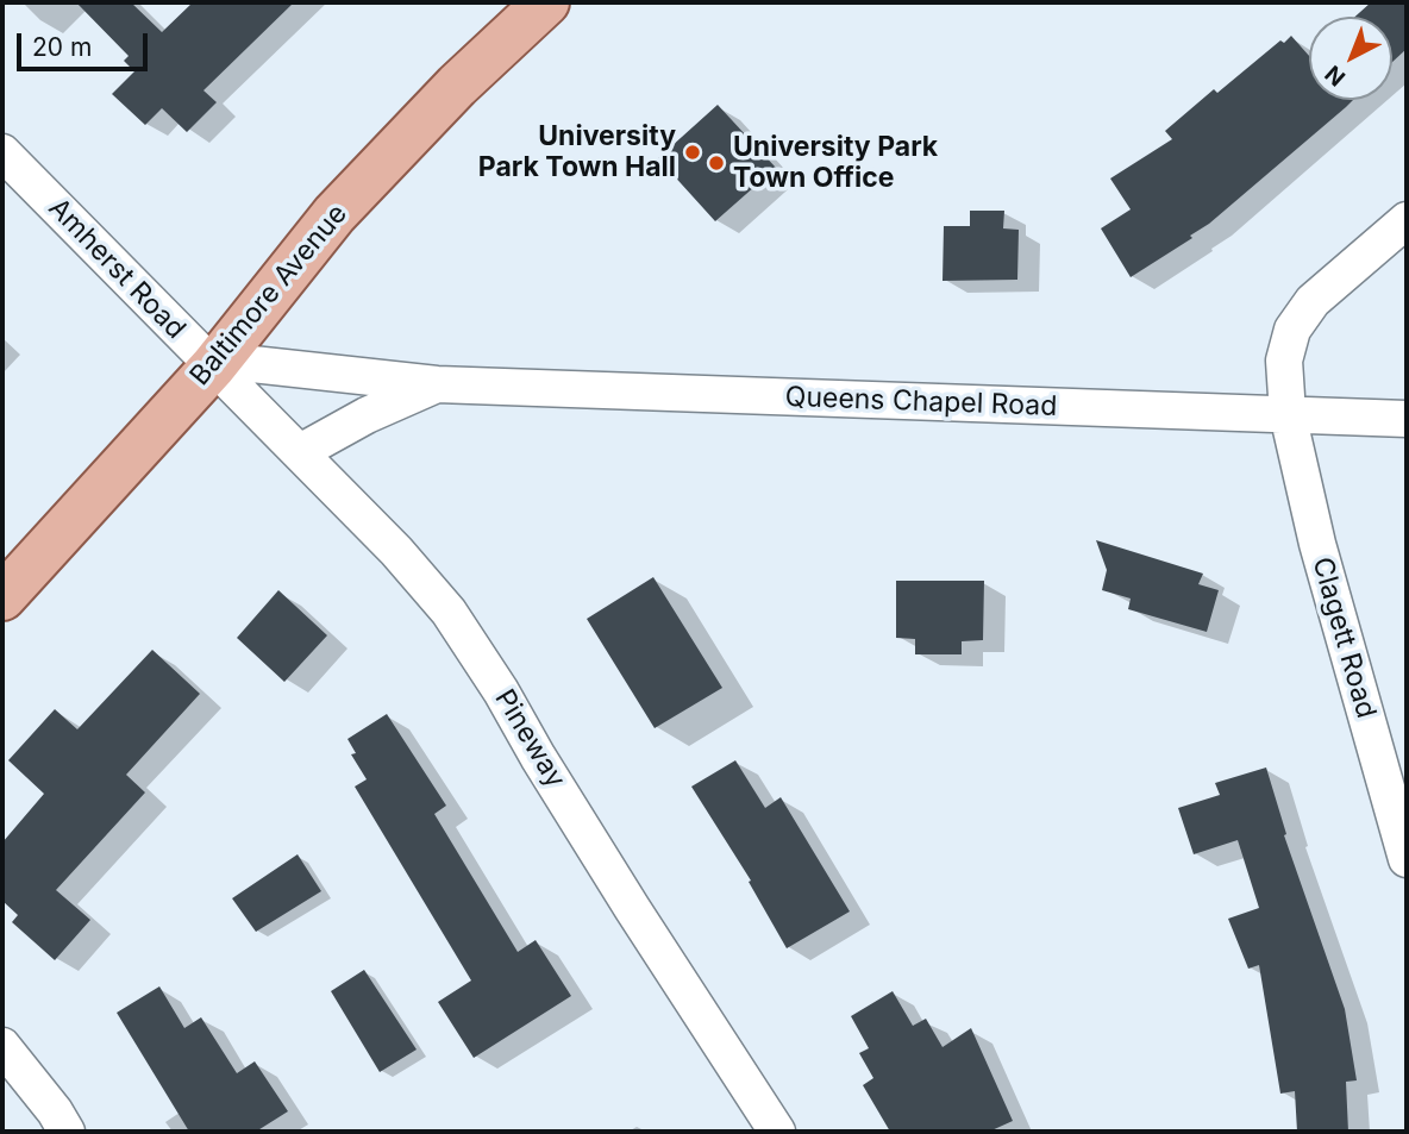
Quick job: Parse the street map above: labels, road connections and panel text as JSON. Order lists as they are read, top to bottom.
{
  "streets": {
    "main road": ["Baltimore Avenue"],
    "street": [
      "Amherst Road",
      "Queens Chapel Road",
      "Clagett Road",
      "Pineway"
    ]
  },
  "crossings": [
    ["Amherst Road", "Baltimore Avenue"],
    ["Amherst Road", "Queens Chapel Road"],
    ["Amherst Road", "Pineway"],
    ["Baltimore Avenue", "Queens Chapel Road"],
    ["Baltimore Avenue", "Pineway"],
    ["Queens Chapel Road", "Clagett Road"],
    ["Queens Chapel Road", "Pineway"]
  ],
  "places": ["University Park Town Hall", "University Park Town Office"],
  "scale_bar": "20 m",
  "north": "bottom left"
}
